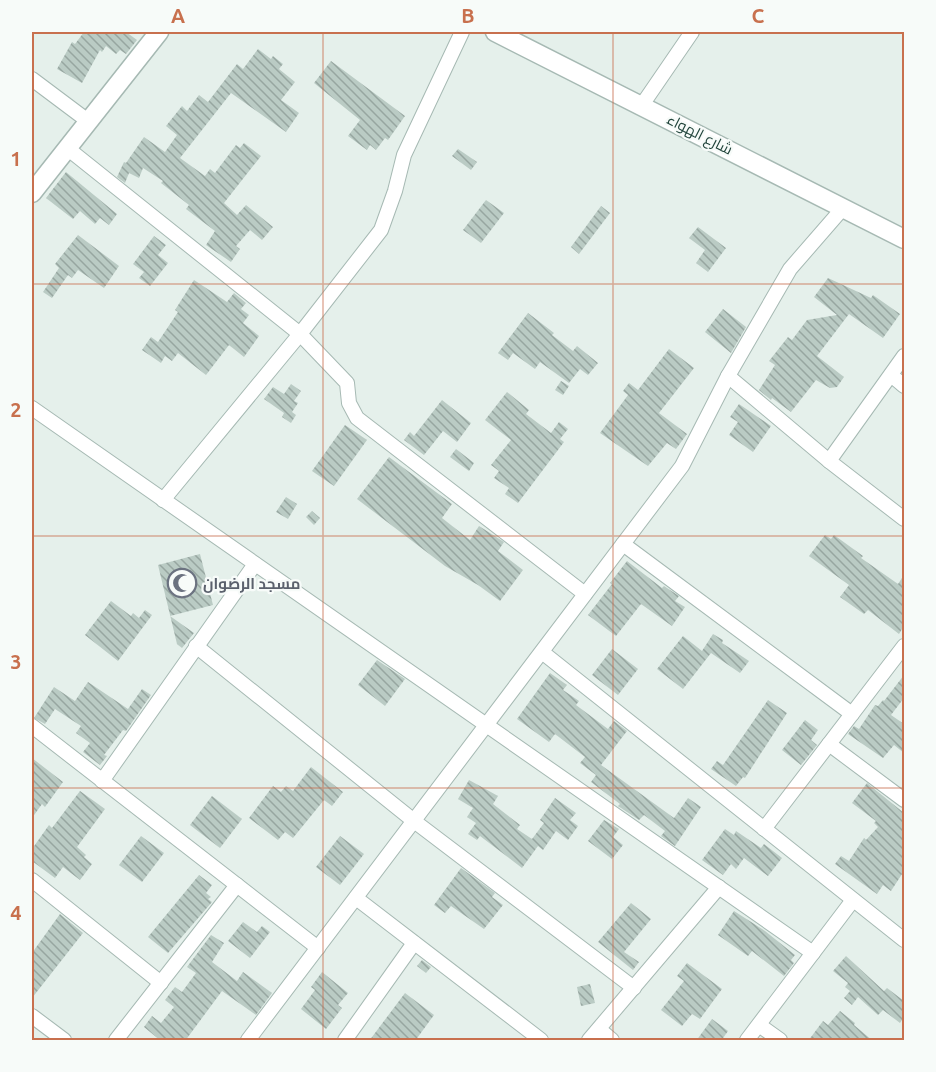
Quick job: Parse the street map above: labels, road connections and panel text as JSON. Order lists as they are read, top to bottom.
{
  "streets": {
    "street": ["شارع الهواء"]
  },
  "places": {
    "mosque": ["مسجد الرضوان"]
  },
  "grid": {
    "columns": ["A", "B", "C"],
    "rows": [
      "1",
      "2",
      "3",
      "4"
    ]
  }
}
